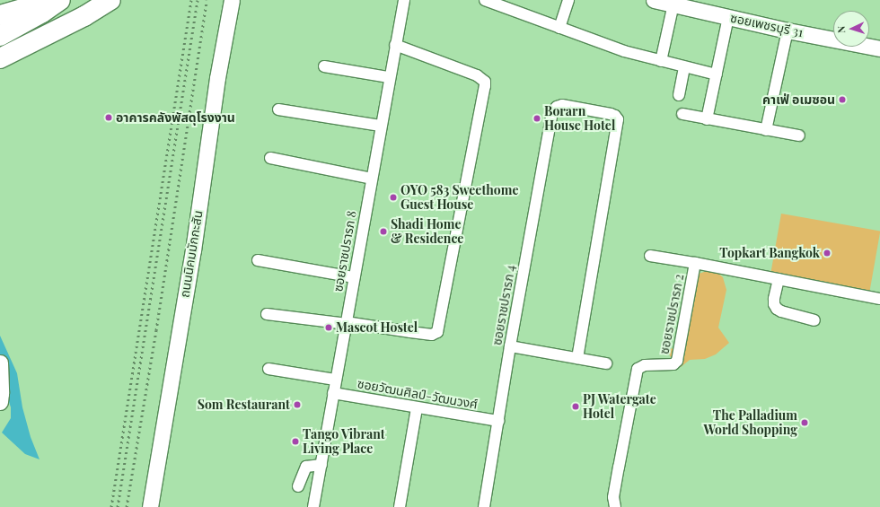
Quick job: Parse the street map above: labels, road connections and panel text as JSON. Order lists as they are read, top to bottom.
{
  "streets": {
    "street": [
      "ซอยเพชรบุรี 31",
      "ซอยราชปรารภ 8",
      "ถนนนิคมมักกะสัน",
      "ซอยราชปรารภ 4",
      "ซอยราชปรารภ 2",
      "ซอยวัฒนศิลป์-วัฒนวงศ์"
    ]
  },
  "crossings": [
    ["ซอยราชปรารภ 8", "ซอยวัฒนศิลป์-วัฒนวงศ์"],
    ["ซอยราชปรารภ 4", "ซอยวัฒนศิลป์-วัฒนวงศ์"]
  ],
  "places": [
    "คาเฟ่ อเมซอน",
    "อาคารคลังพัสดุโรงงาน",
    "Borarn House Hotel",
    "OYO 583 Sweethome Guest House",
    "Shadi Home & Residence",
    "Topkart Bangkok",
    "Mascot Hostel",
    "Som Restaurant",
    "PJ Watergate Hotel",
    "The Palladium World Shopping",
    "Tango Vibrant Living Place"
  ],
  "north": "left"
}
